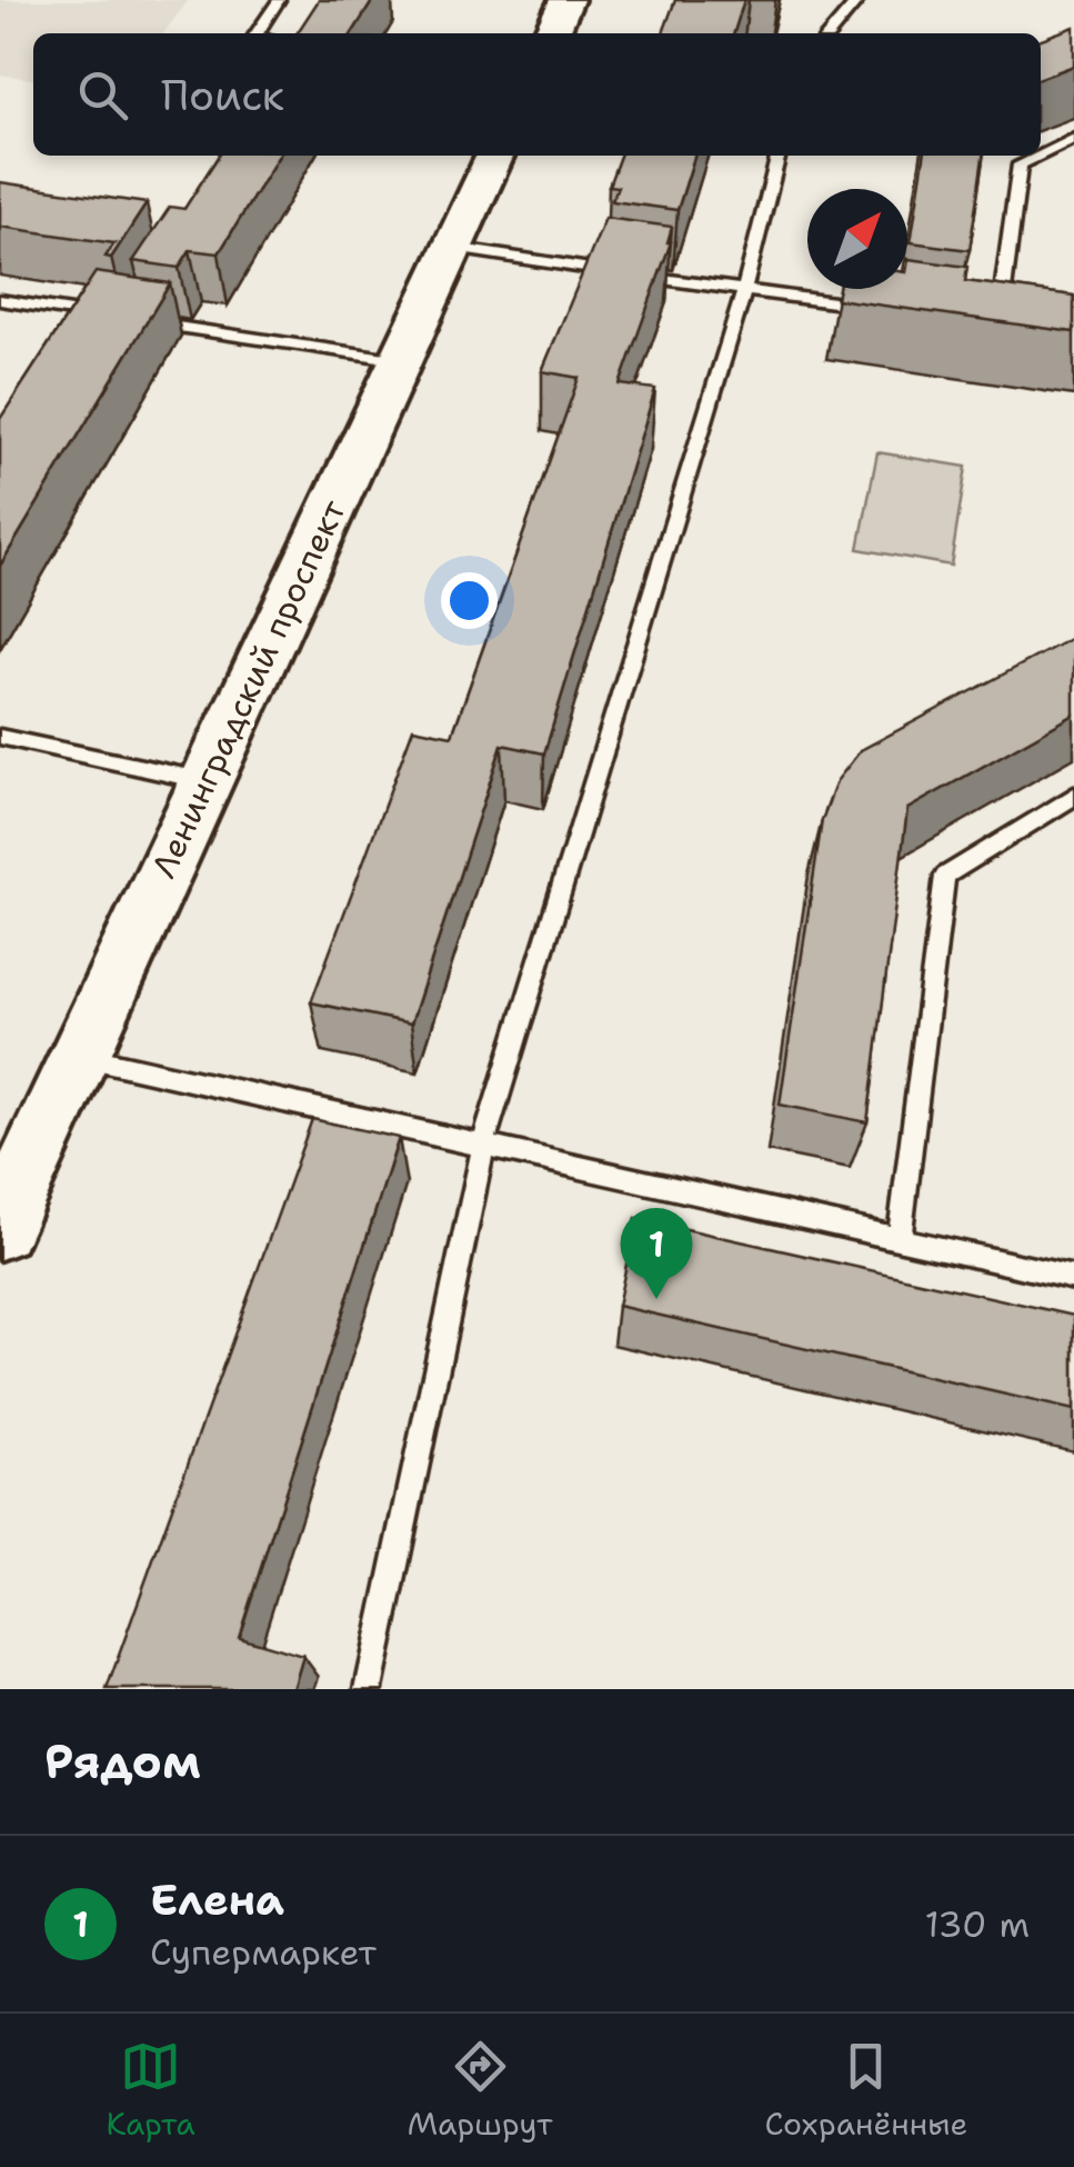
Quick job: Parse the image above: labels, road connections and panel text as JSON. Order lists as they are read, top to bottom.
{
  "streets": {
    "main road": ["Ленинградский проспект"]
  },
  "north": "top right",
  "page": {
    "search": "Поиск",
    "pins": "1",
    "heading": "Рядом",
    "list": [
      {
        "mark": "1",
        "name": "Елена",
        "note": "Супермаркет",
        "value": "130 m"
      }
    ],
    "nav": ["Карта", "Маршрут", "Сохранённые"]
  }
}
